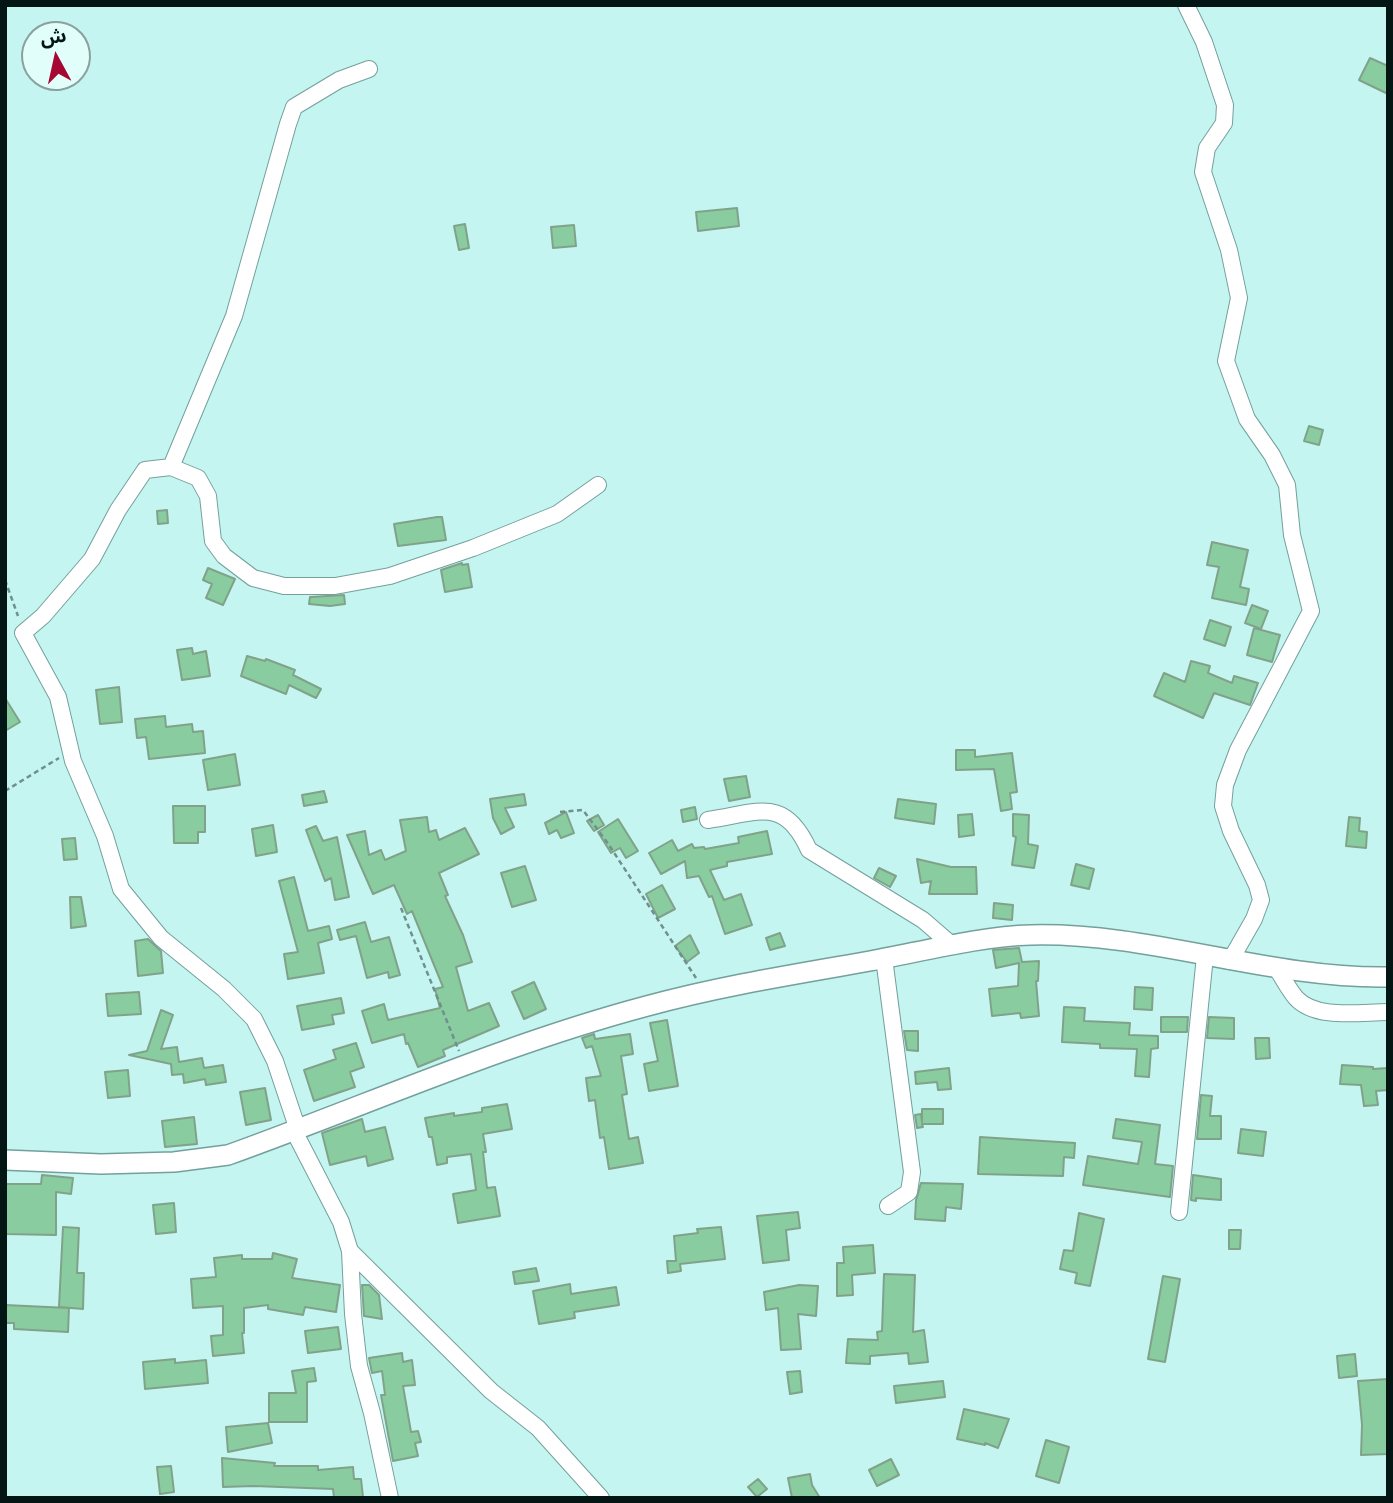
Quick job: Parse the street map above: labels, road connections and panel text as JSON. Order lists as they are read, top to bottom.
{
  "north": "top"
}
